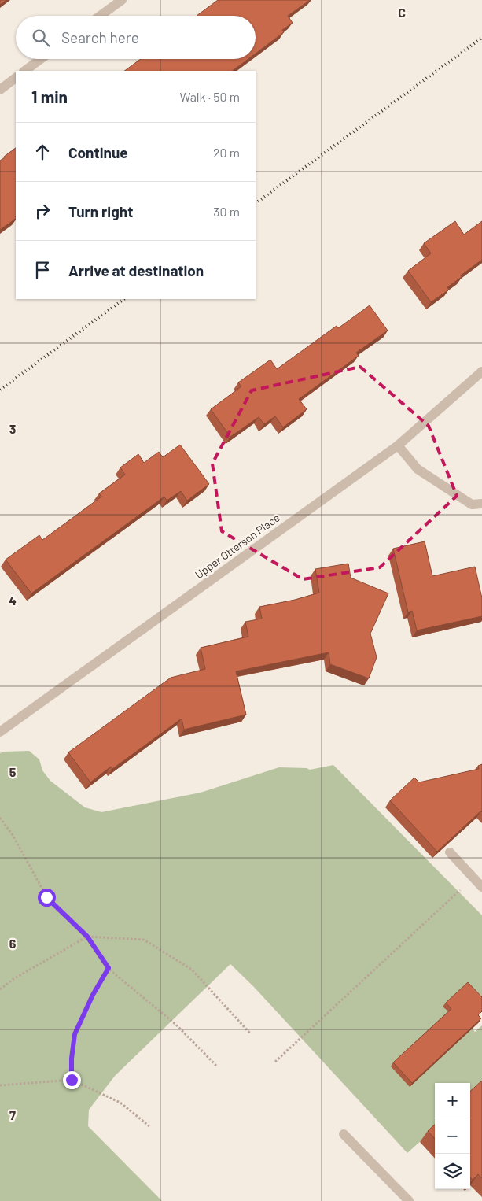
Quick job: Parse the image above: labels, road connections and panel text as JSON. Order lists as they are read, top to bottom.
{
  "streets": {
    "street": ["Upper Otterson Place"]
  },
  "page": {
    "search": "Search here",
    "heading": ["1 min", "Walk · 50 m"],
    "list": [
      ["Continue", "20 m"],
      ["Turn right", "30 m"],
      "Arrive at destination"
    ],
    "map_buttons": ["+", "−"]
  },
  "grid": {
    "columns": ["C"],
    "rows": [
      "3",
      "4",
      "5",
      "6",
      "7"
    ]
  }
}
